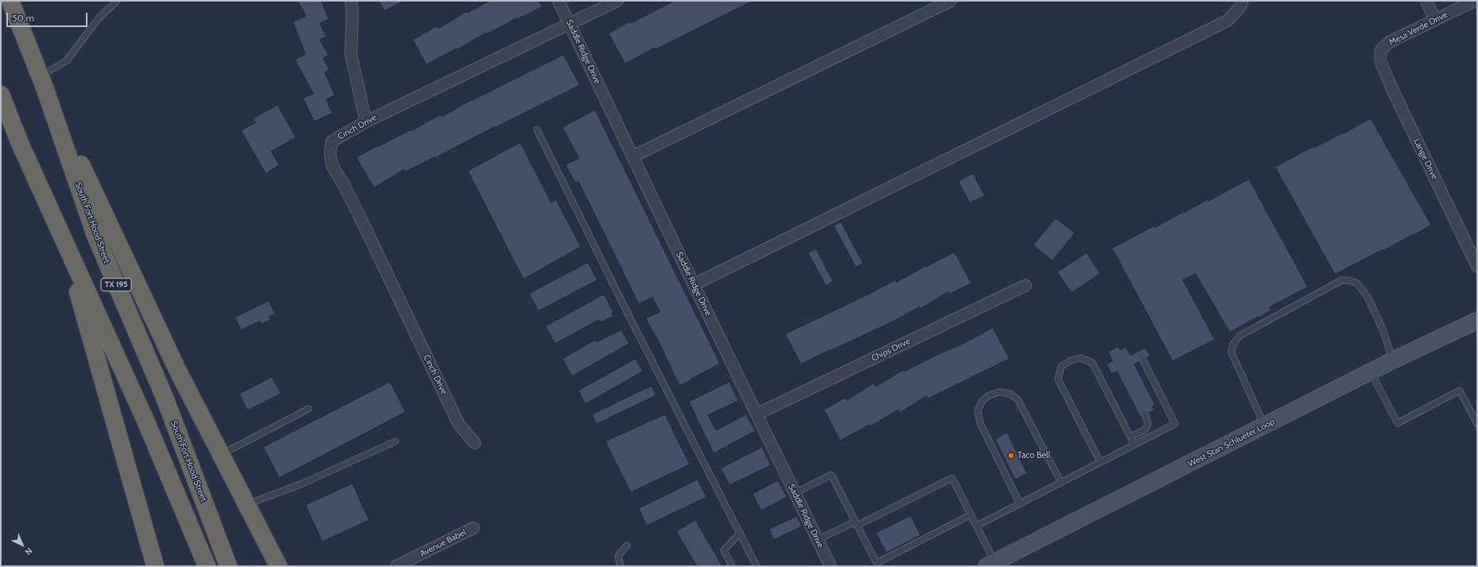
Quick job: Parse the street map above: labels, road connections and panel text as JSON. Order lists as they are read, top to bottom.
{
  "streets": {
    "highway": ["South Fort Hood Street", "TX 195"],
    "main road": ["West Stan Schlueter Loop"],
    "street": [
      "Mesa Verde Drive",
      "Saddle Ridge Drive",
      "Cinch Drive",
      "Lange Drive",
      "Chips Drive",
      "Avenue Babel"
    ]
  },
  "crossings": [
    ["Mesa Verde Drive", "Lange Drive"],
    ["Saddle Ridge Drive", "Cinch Drive"],
    ["Saddle Ridge Drive", "Chips Drive"]
  ],
  "places": ["Taco Bell"],
  "scale_bar": "50 m",
  "north": "bottom right"
}
